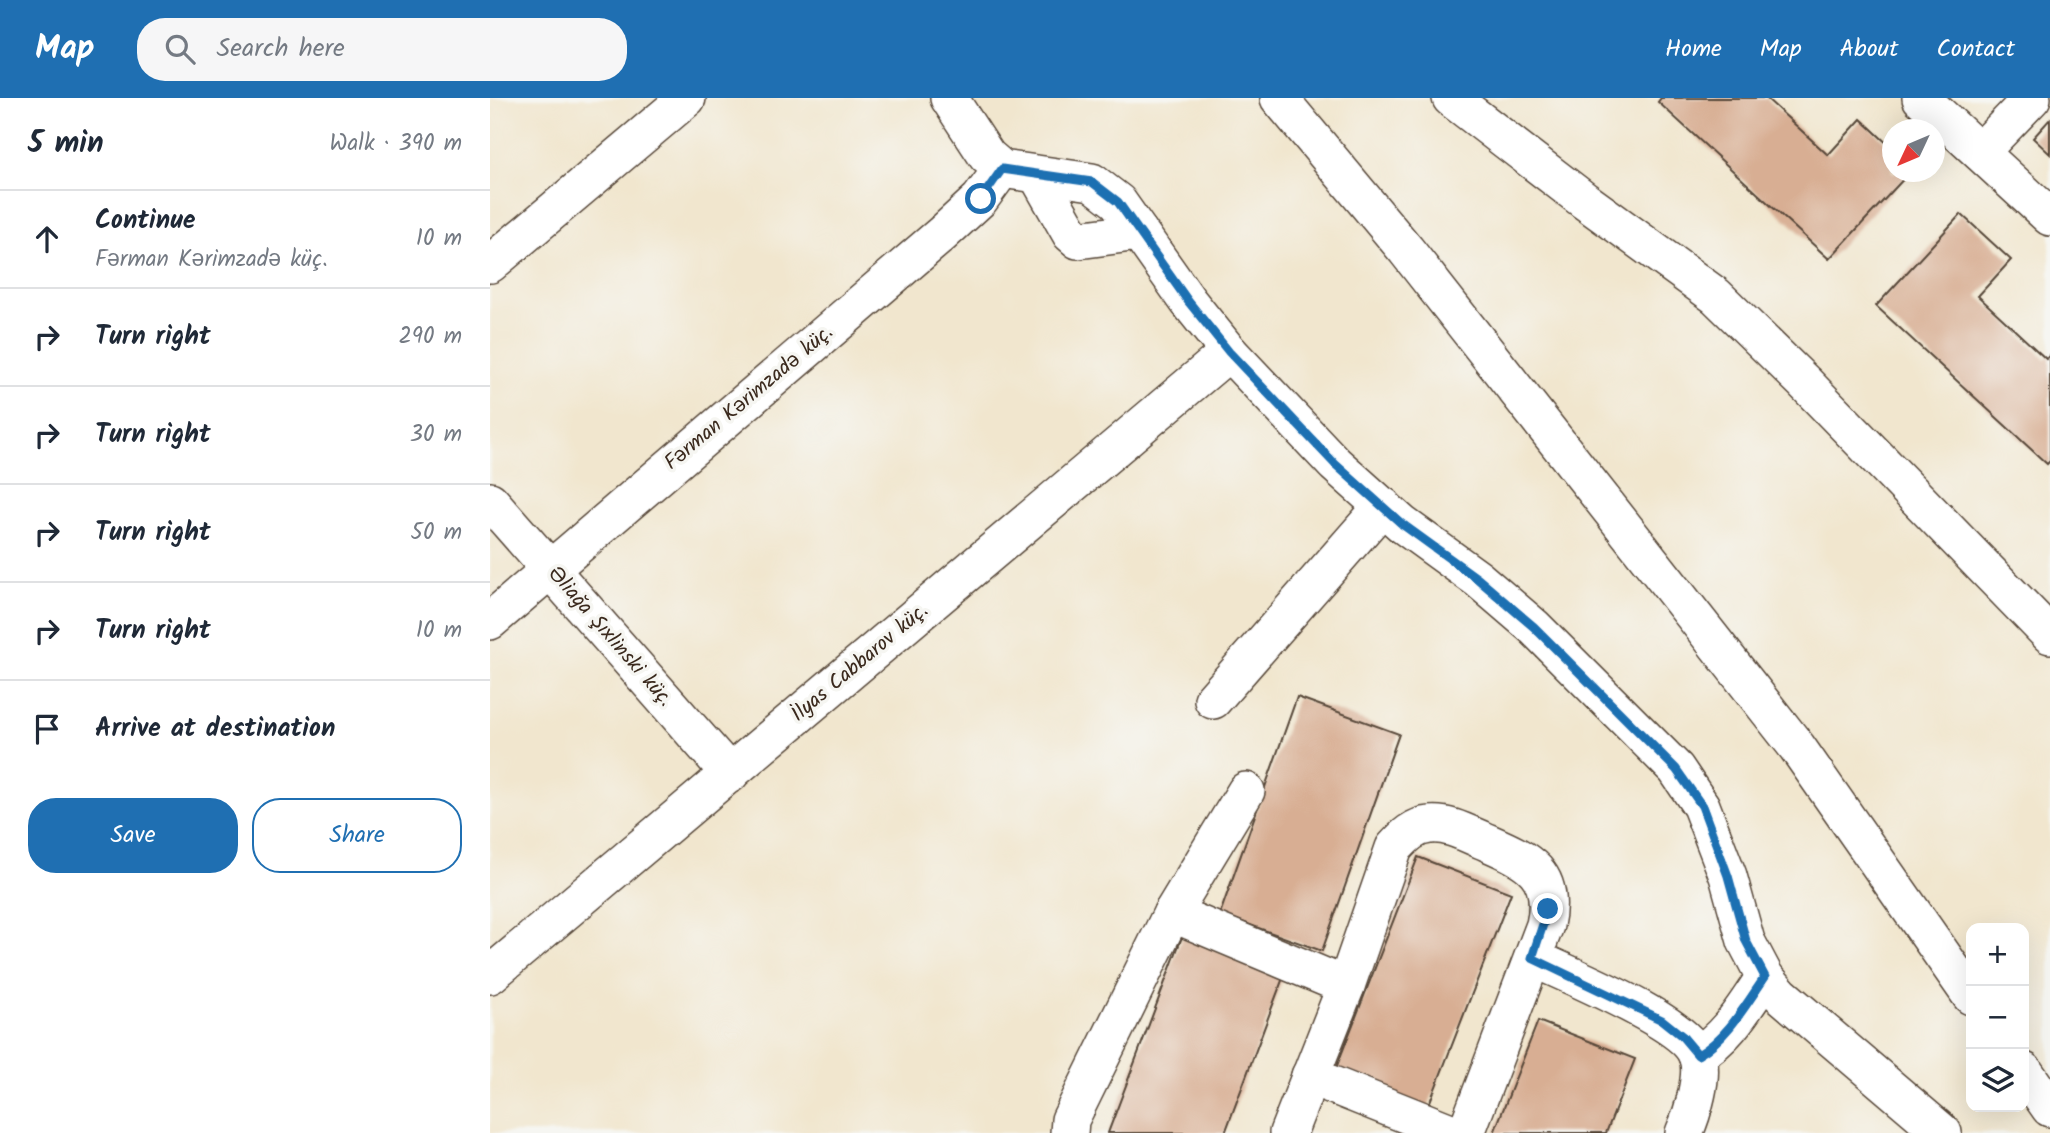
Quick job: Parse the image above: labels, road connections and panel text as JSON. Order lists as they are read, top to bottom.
{
  "streets": {
    "street": ["Fərman Kərimzadə küç.", "Əliağa Şıxlinski küç.", "İlyas Cabbarov küç."]
  },
  "crossings": [
    ["Fərman Kərimzadə küç.", "Əliağa Şıxlinski küç."],
    ["Əliağa Şıxlinski küç.", "İlyas Cabbarov küç."]
  ],
  "north": "bottom left",
  "page": {
    "header": "Map",
    "search": "Search here",
    "nav": [
      "Home",
      "Map",
      "About",
      "Contact"
    ],
    "heading": ["5 min", "Walk · 390 m"],
    "list": [
      ["Continue", "Fərman Kərimzadə küç.", "10 m"],
      ["Turn right", "290 m"],
      ["Turn right", "30 m"],
      ["Turn right", "50 m"],
      ["Turn right", "10 m"],
      "Arrive at destination"
    ],
    "buttons": ["Save", "Share"],
    "map_buttons": ["+", "−"]
  }
}
